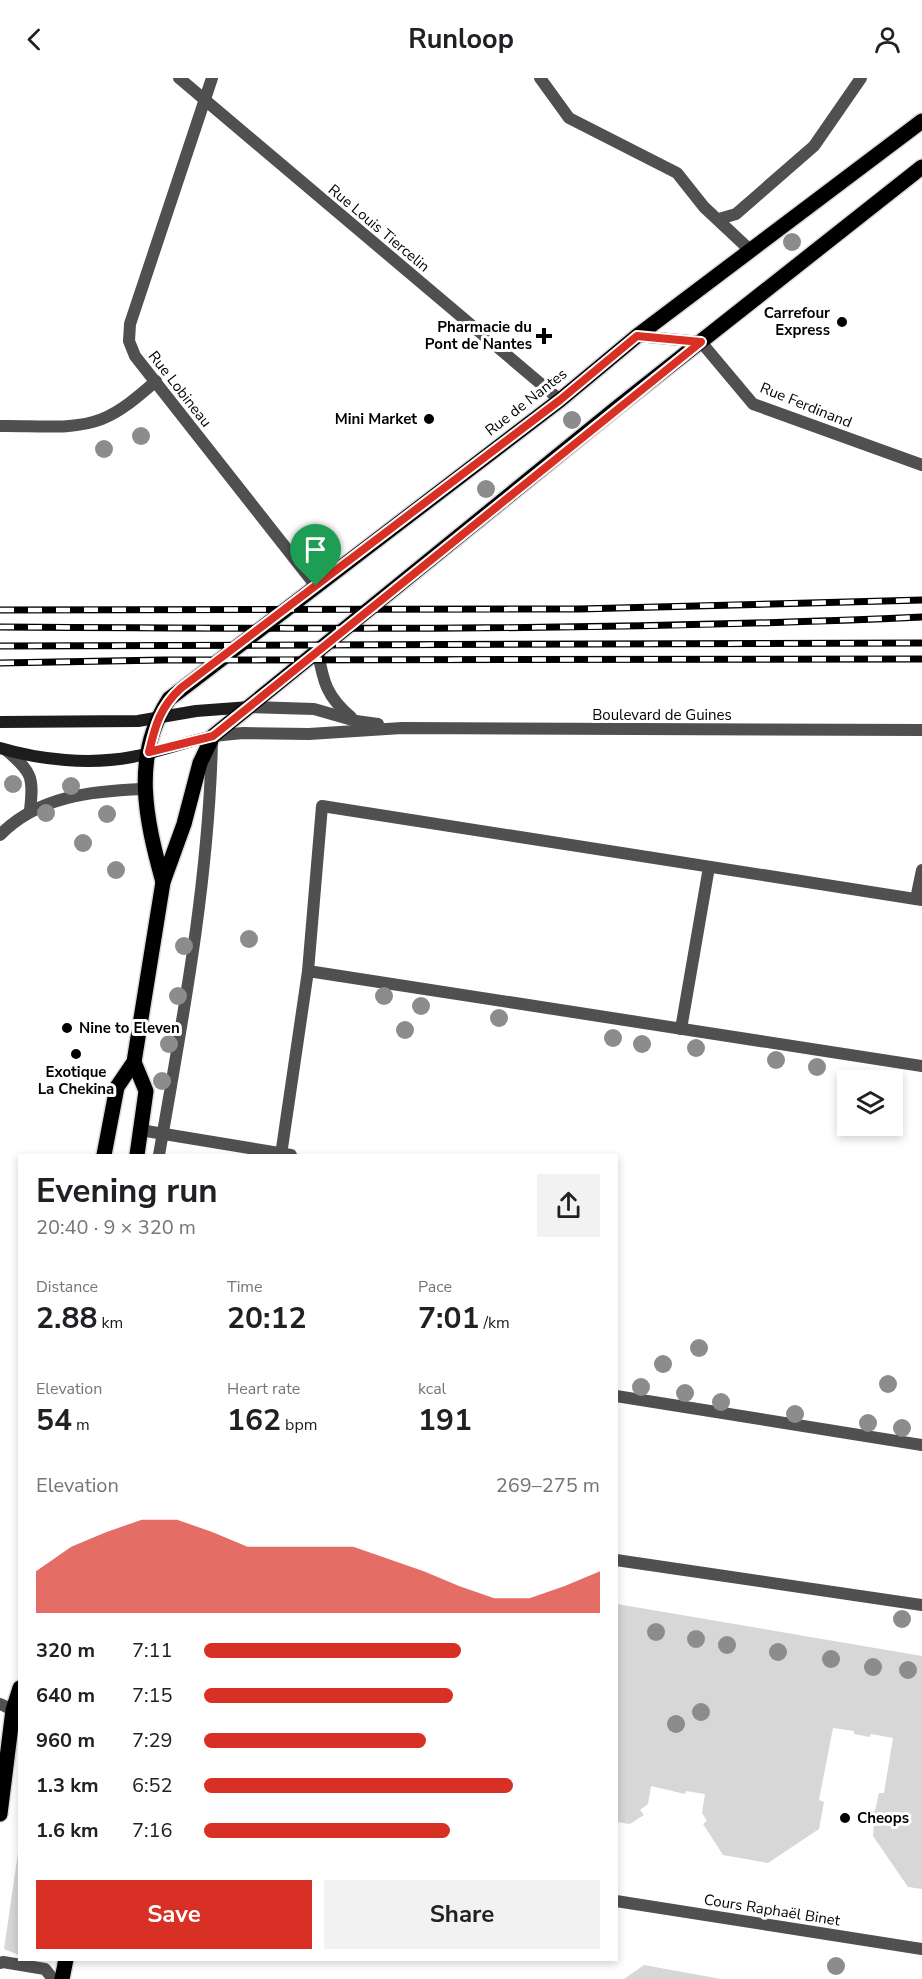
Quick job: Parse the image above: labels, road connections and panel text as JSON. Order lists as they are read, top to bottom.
{
  "streets": {
    "main road": ["Rue de Nantes"],
    "street": [
      "Rue Louis Tiercelin",
      "Rue Lobineau",
      "Rue Ferdinand",
      "Boulevard de Guines",
      "Cours Raphaël Binet"
    ]
  },
  "crossings": [
    ["Rue Louis Tiercelin", "Rue Lobineau"],
    ["Rue Louis Tiercelin", "Rue de Nantes"],
    ["Rue Lobineau", "Rue de Nantes"]
  ],
  "places": {
    "other": [
      "Carrefour Express",
      "Mini Market",
      "Nine to Eleven",
      "Exotique La Chekina",
      "Cheops"
    ],
    "health": ["Pharmacie du Pont de Nantes"]
  },
  "page": {
    "header": "Runloop",
    "heading": ["Evening run", "20:40 · 9 × 320 m"],
    "stats": [
      ["Distance", "2.88 km"],
      ["Time", "20:12"],
      ["Pace", "7:01 /km"],
      ["Elevation", "54 m"],
      ["Heart rate", "162 bpm"],
      ["kcal", "191"]
    ],
    "chart": ["Elevation", "269–275 m"],
    "list": [
      {
        "name": "320 m",
        "note": "7:11"
      },
      {
        "name": "640 m",
        "note": "7:15"
      },
      {
        "name": "960 m",
        "note": "7:29"
      },
      {
        "name": "1.3 km",
        "note": "6:52"
      },
      {
        "name": "1.6 km",
        "note": "7:16"
      }
    ],
    "buttons": ["Save", "Share"]
  }
}
